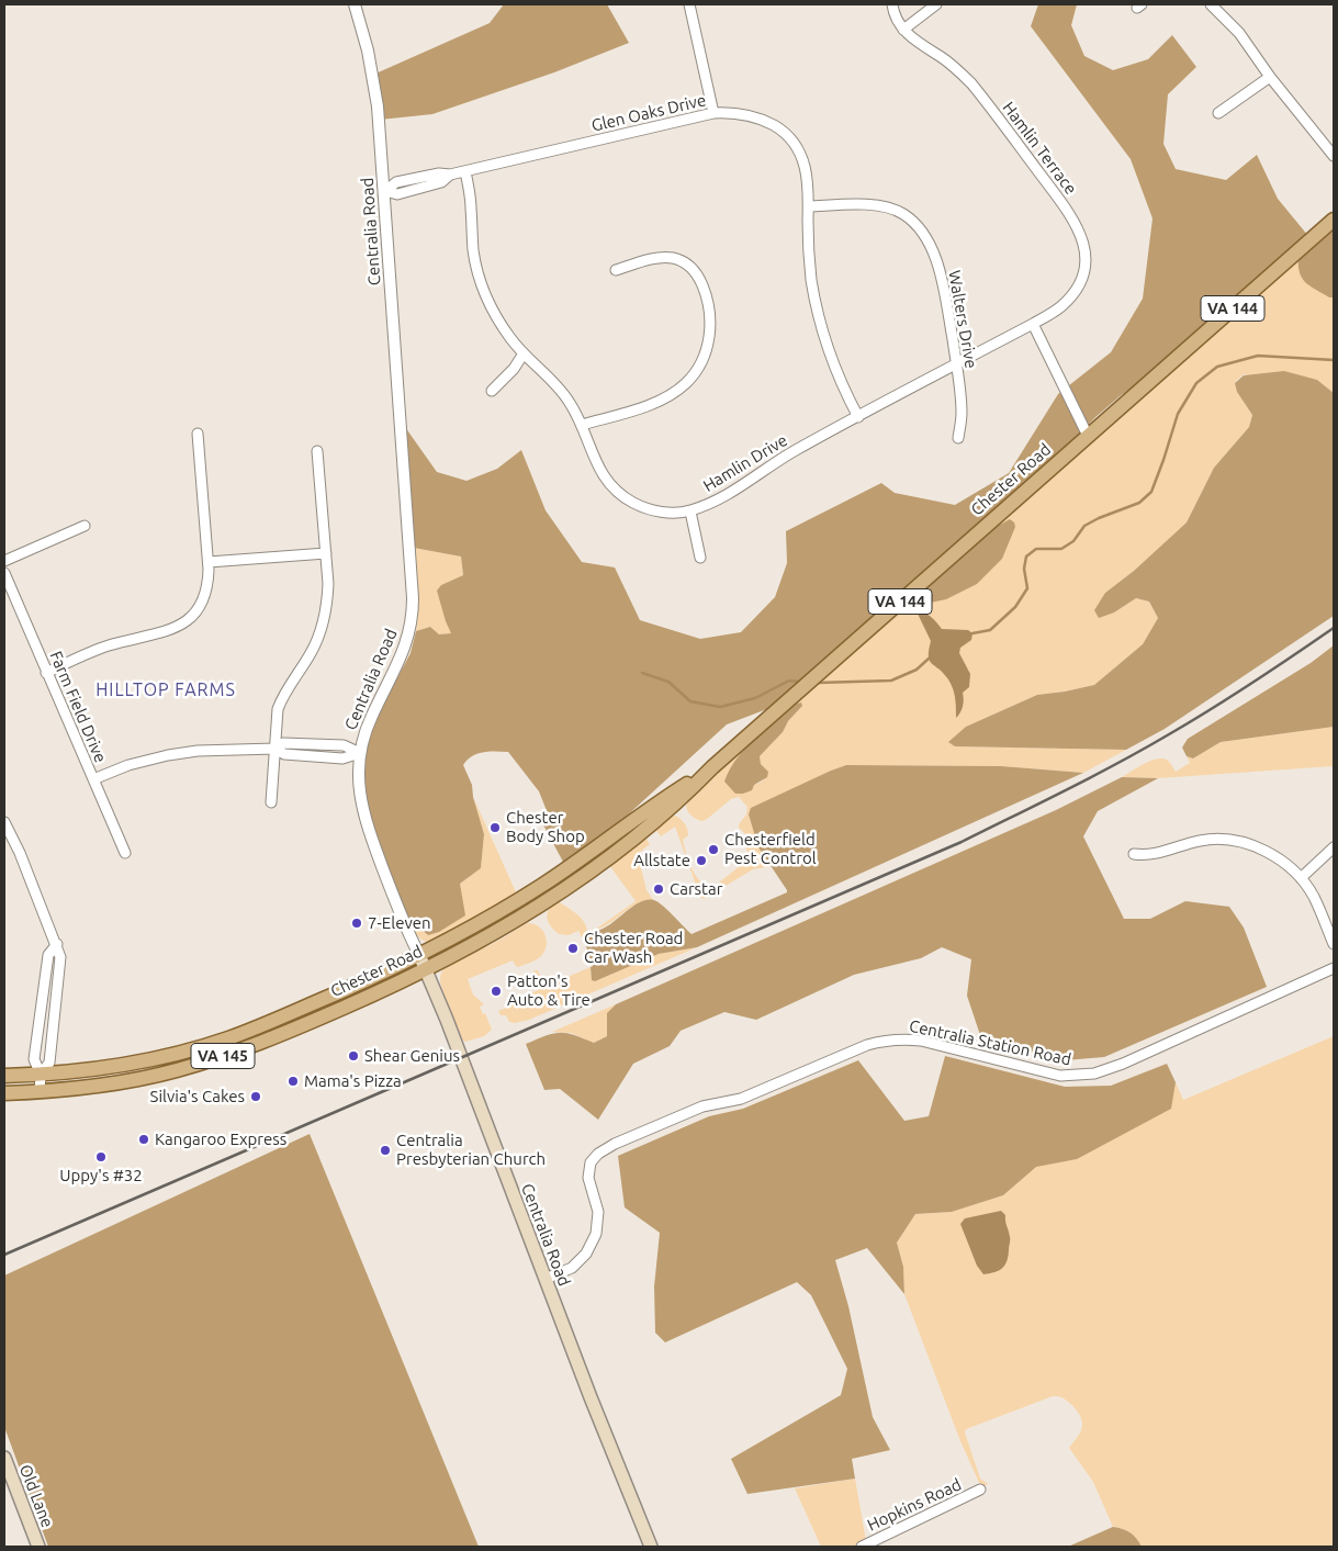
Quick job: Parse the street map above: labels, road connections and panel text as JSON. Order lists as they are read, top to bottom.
{
  "streets": {
    "main road": [
      "Centralia Road",
      "VA 144",
      "Chester Road",
      "VA 145",
      "Old Lane"
    ],
    "street": [
      "Glen Oaks Drive",
      "Hamlin Terrace",
      "Walters Drive",
      "Hamlin Drive",
      "Farm Field Drive",
      "Centralia Station Road",
      "Hopkins Road"
    ]
  },
  "crossings": [
    ["Glen Oaks Drive", "Centralia Road"],
    ["Glen Oaks Drive", "Walters Drive"],
    ["Glen Oaks Drive", "Hamlin Drive"],
    ["Hamlin Terrace", "Hamlin Drive"],
    ["Centralia Road", "Chester Road"],
    ["Centralia Road", "Centralia Station Road"],
    ["Walters Drive", "Hamlin Drive"]
  ],
  "districts": ["HILLTOP FARMS"],
  "places": [
    "Chester Body Shop",
    "Chesterfield Pest Control",
    "Allstate",
    "Carstar",
    "7-Eleven",
    "Chester Road Car Wash",
    "Patton's Auto & Tire",
    "Shear Genius",
    "Mama's Pizza",
    "Silvia's Cakes",
    "Kangaroo Express",
    "Centralia Presbyterian Church",
    "Uppy's #32"
  ]
}
